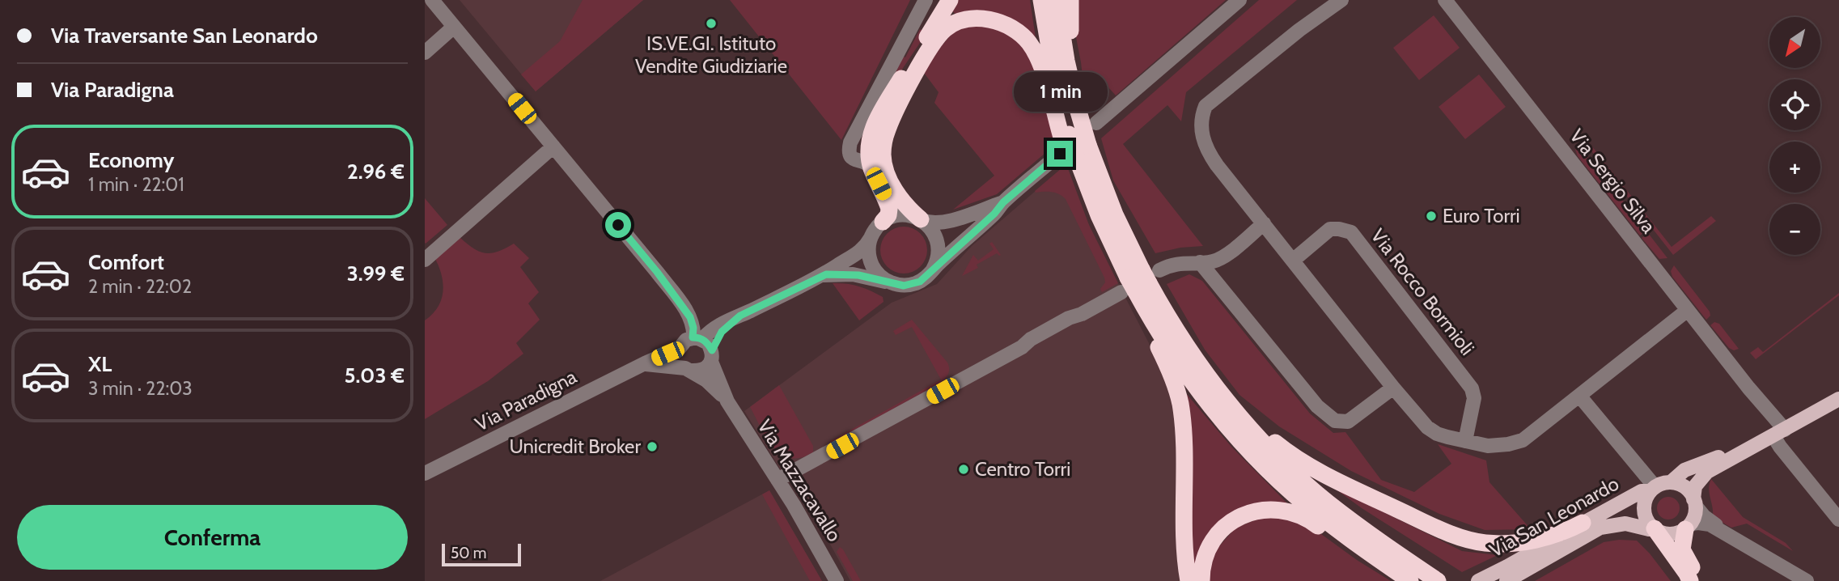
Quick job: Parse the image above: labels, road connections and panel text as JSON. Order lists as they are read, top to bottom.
{
  "streets": {
    "main road": ["Via San Leonardo"],
    "street": [
      "Via Sergio Silva",
      "Via Rocco Bormioli",
      "Via Paradigna",
      "Via Mazzacavallo"
    ]
  },
  "crossings": [
    ["Via Paradigna", "Via Mazzacavallo"]
  ],
  "places": [
    "IS.VE.GI. Istituto Vendite Giudiziarie",
    "Euro Torri",
    "Unicredit Broker",
    "Centro Torri"
  ],
  "scale_bar": "50 m",
  "north": "bottom left",
  "page": {
    "banner": ["Via Traversante San Leonardo", "Via Paradigna"],
    "map_buttons": ["+", "−"],
    "bubble": "1 min",
    "list": [
      {
        "name": "Economy",
        "note": "1 min · 22:01",
        "value": "2.96 €"
      },
      {
        "name": "Comfort",
        "note": "2 min · 22:02",
        "value": "3.99 €"
      },
      {
        "name": "XL",
        "note": "3 min · 22:03",
        "value": "5.03 €"
      }
    ],
    "buttons": "Conferma",
    "scale": "50 m"
  }
}
